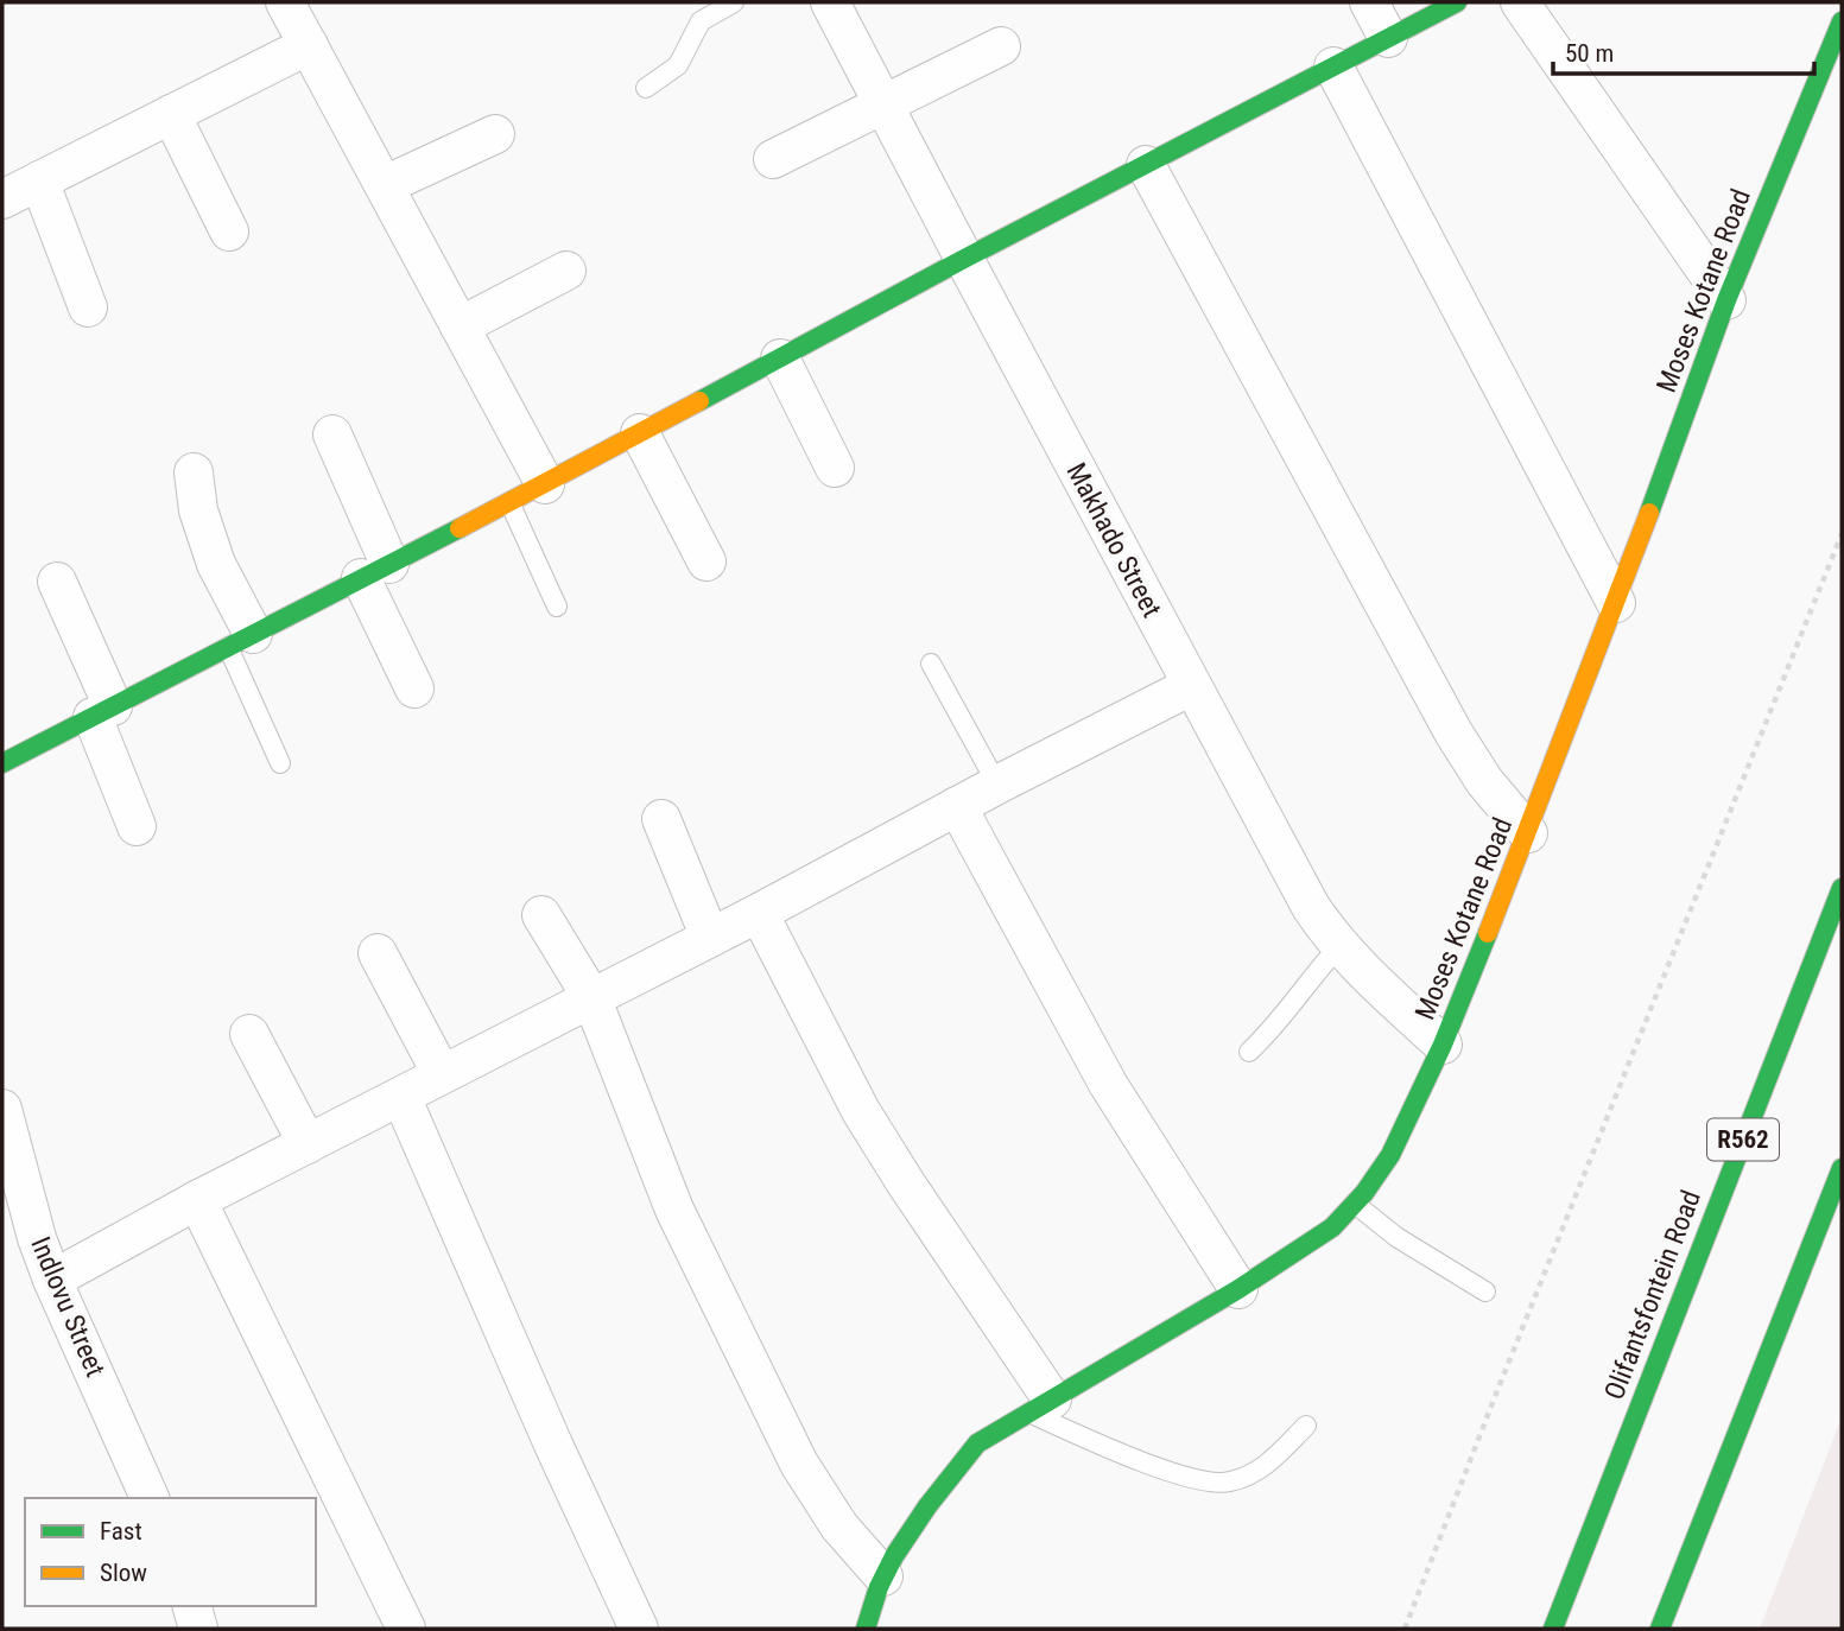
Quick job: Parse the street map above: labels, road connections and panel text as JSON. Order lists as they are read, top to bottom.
{
  "streets": {
    "street": [
      "Moses Kotane Road",
      "Makhado Street",
      "R562",
      "Olifantsfontein Road",
      "Indlovu Street"
    ]
  },
  "crossings": [
    ["Moses Kotane Road", "Makhado Street"]
  ],
  "legend": ["Fast", "Slow"],
  "scale_bar": "50 m"
}
